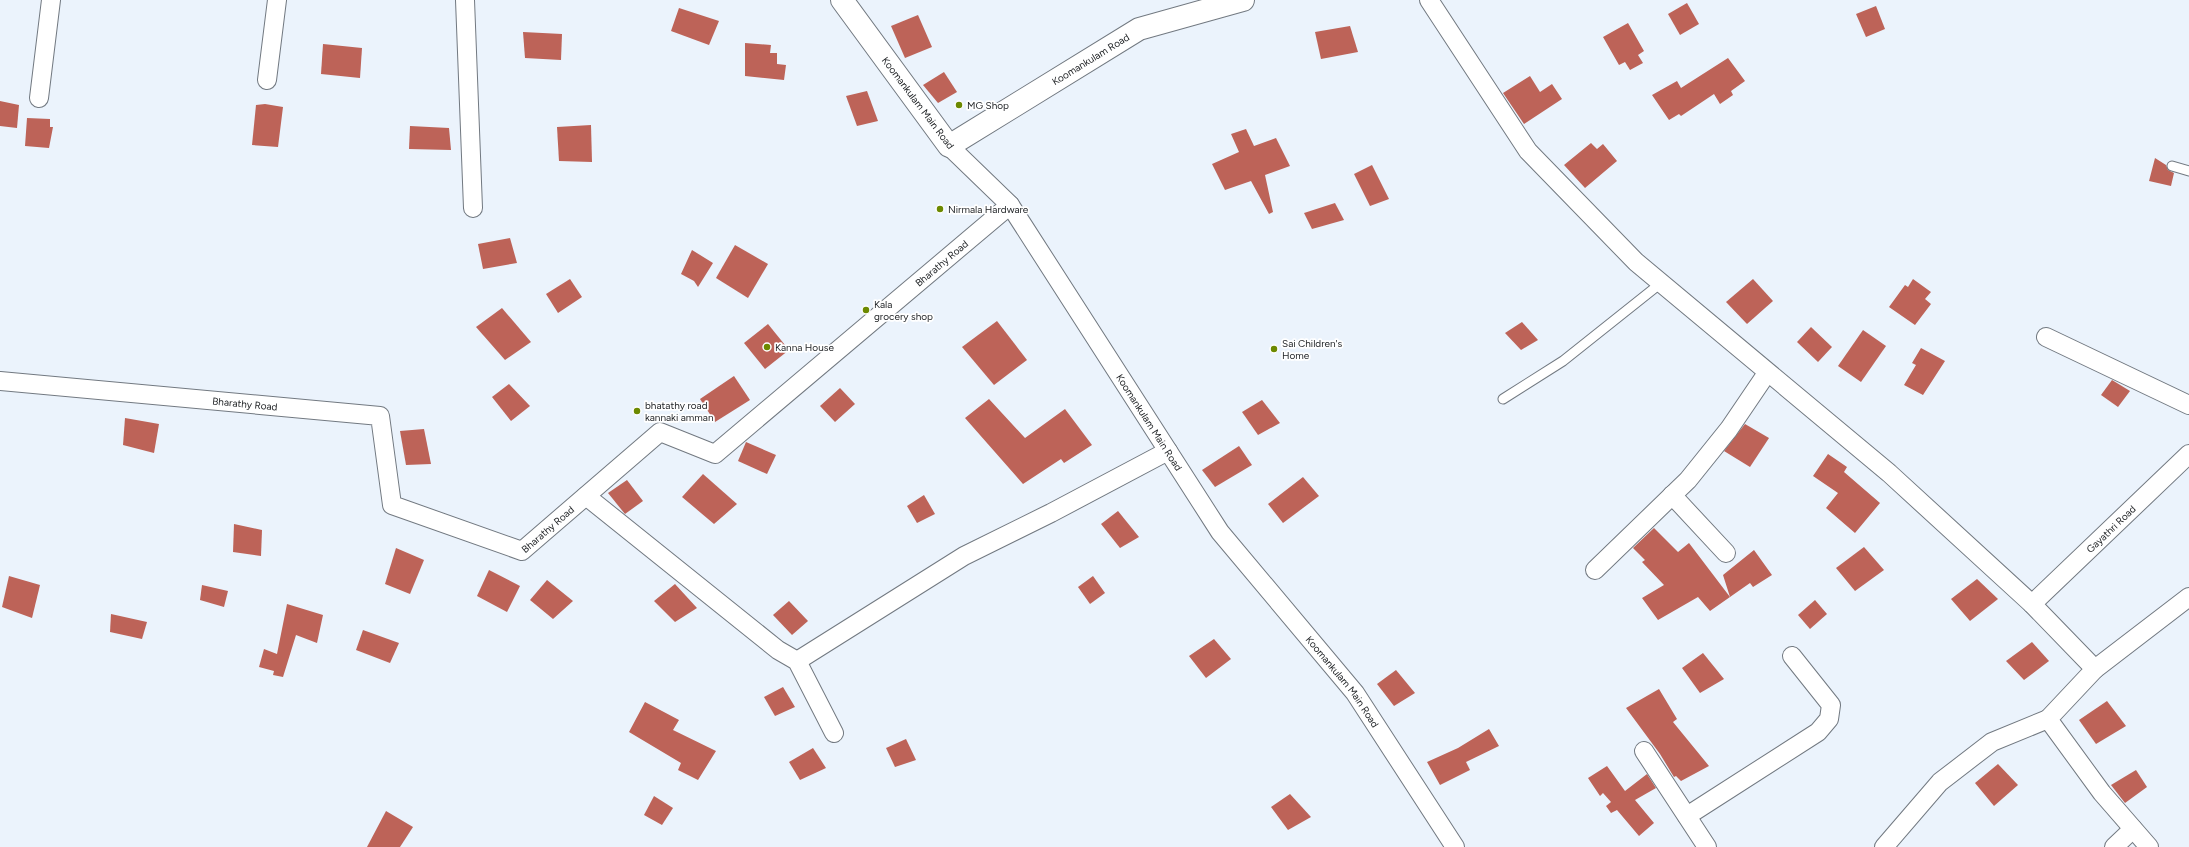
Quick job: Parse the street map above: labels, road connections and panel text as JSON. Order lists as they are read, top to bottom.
{
  "streets": {
    "street": [
      "Koomankulam Road",
      "Koomankulam Main Road",
      "Bharathy Road",
      "Gayathri Road"
    ]
  },
  "crossings": [
    ["Koomankulam Road", "Koomankulam Main Road"],
    ["Koomankulam Main Road", "Bharathy Road"]
  ],
  "places": [
    "MG Shop",
    "Nirmala Hardware",
    "Kala grocery shop",
    "Kanna House",
    "Sai Children's Home",
    "bhatathy road kannaki amman"
  ]
}
